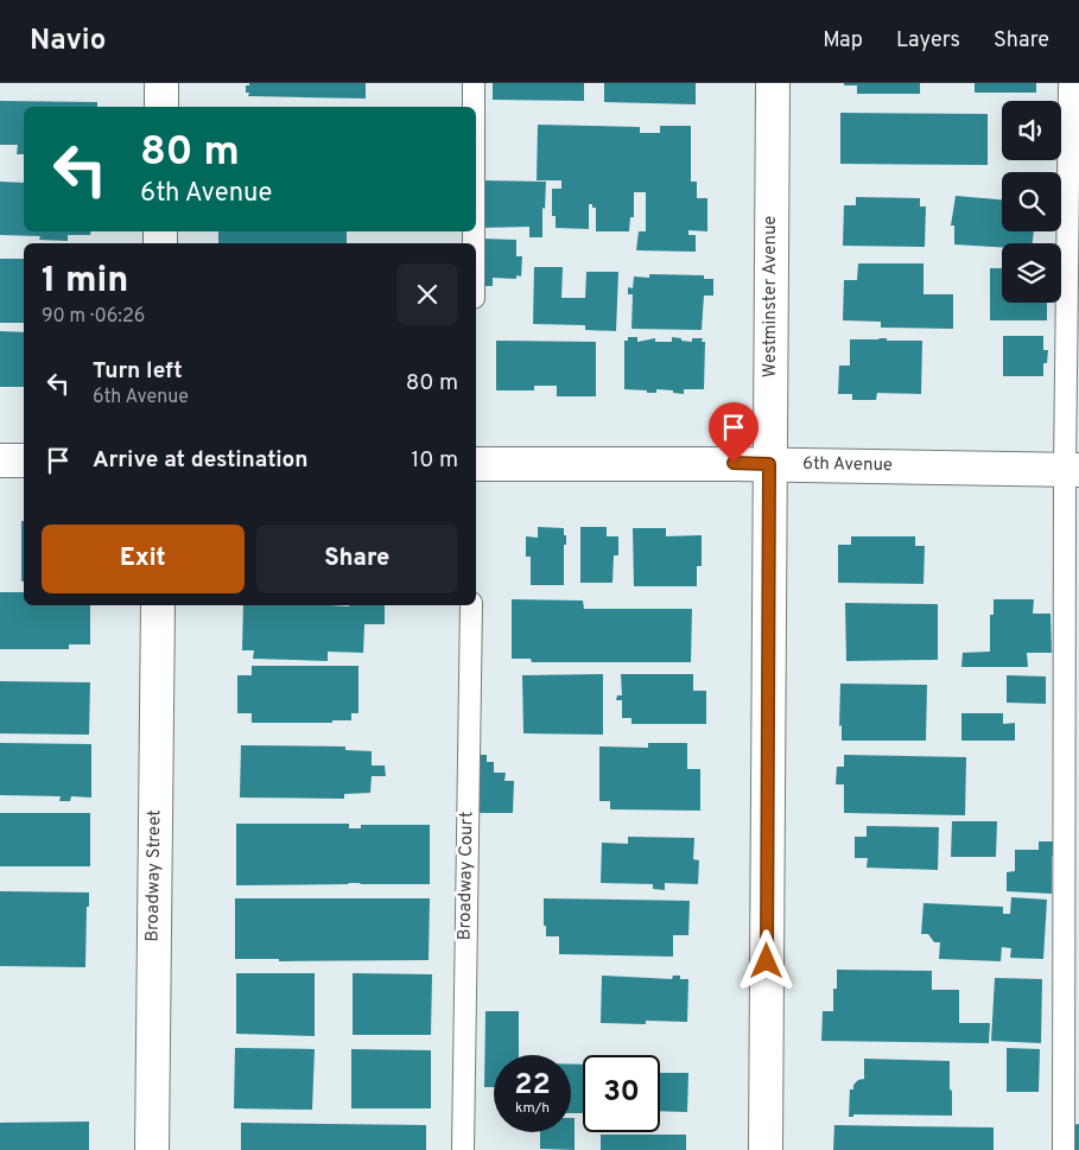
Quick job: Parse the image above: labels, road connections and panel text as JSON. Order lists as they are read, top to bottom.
{
  "streets": {
    "street": ["Westminster Avenue", "6th Avenue", "Broadway Street"],
    "lane": ["Broadway Court"]
  },
  "crossings": [
    ["Westminster Avenue", "6th Avenue"]
  ],
  "page": {
    "header": "Navio",
    "nav": ["Map", "Layers", "Share"],
    "turn": ["80 m", "6th Avenue"],
    "heading": ["1 min", "90 m · 06:26"],
    "list": [
      {
        "name": "Turn left",
        "note": "6th Avenue",
        "value": "80 m"
      },
      {
        "name": "Arrive at destination",
        "value": "10 m"
      }
    ],
    "buttons": ["Exit", "Share"],
    "speed": "22 km/h",
    "limit": "30"
  }
}
